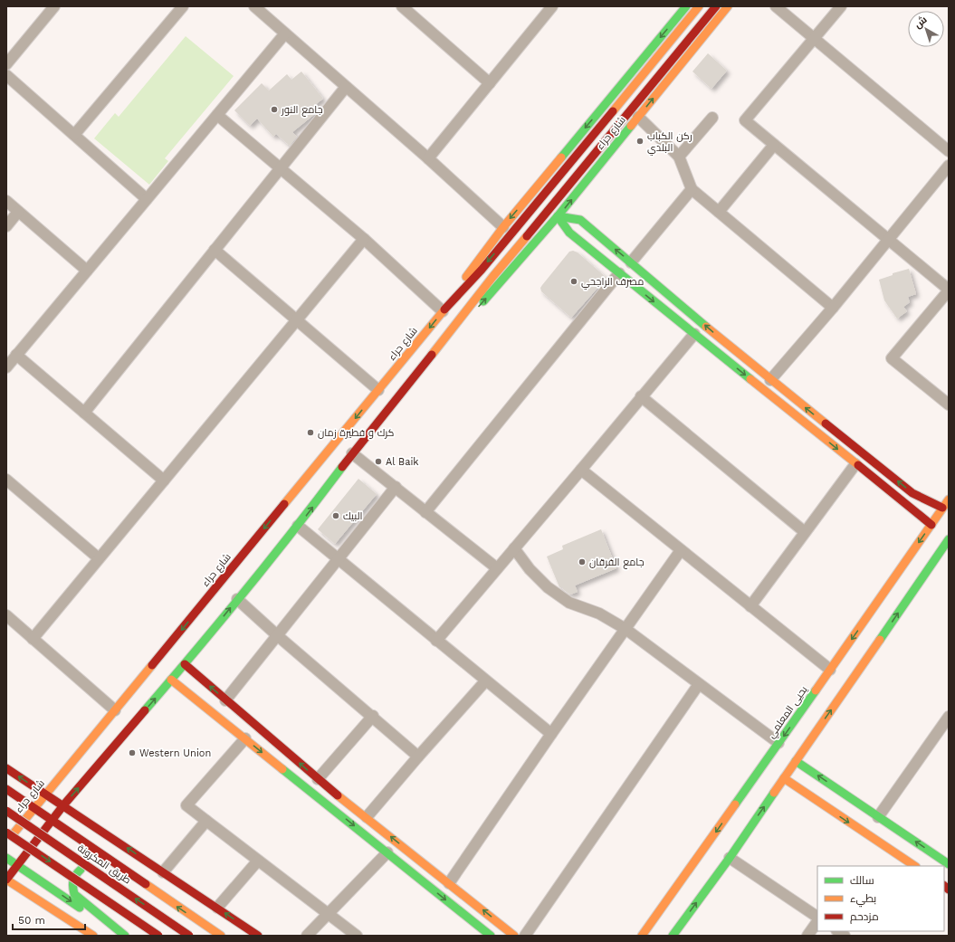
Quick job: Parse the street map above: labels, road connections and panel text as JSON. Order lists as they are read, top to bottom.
{
  "streets": {
    "main road": ["شارع حراء", "يحيى المعلمي", "طريق المكرونة"]
  },
  "places": [
    "جامع النور",
    "ركن الكباب البلدي",
    "مصرف الراجحي",
    "كرك و فطيرة زمان",
    "Al Baik",
    "البيك",
    "جامع الفرقان",
    "Western Union"
  ],
  "legend": ["سالك", "بطيء", "مزدحم"],
  "scale_bar": "50 m",
  "north": "top left"
}
